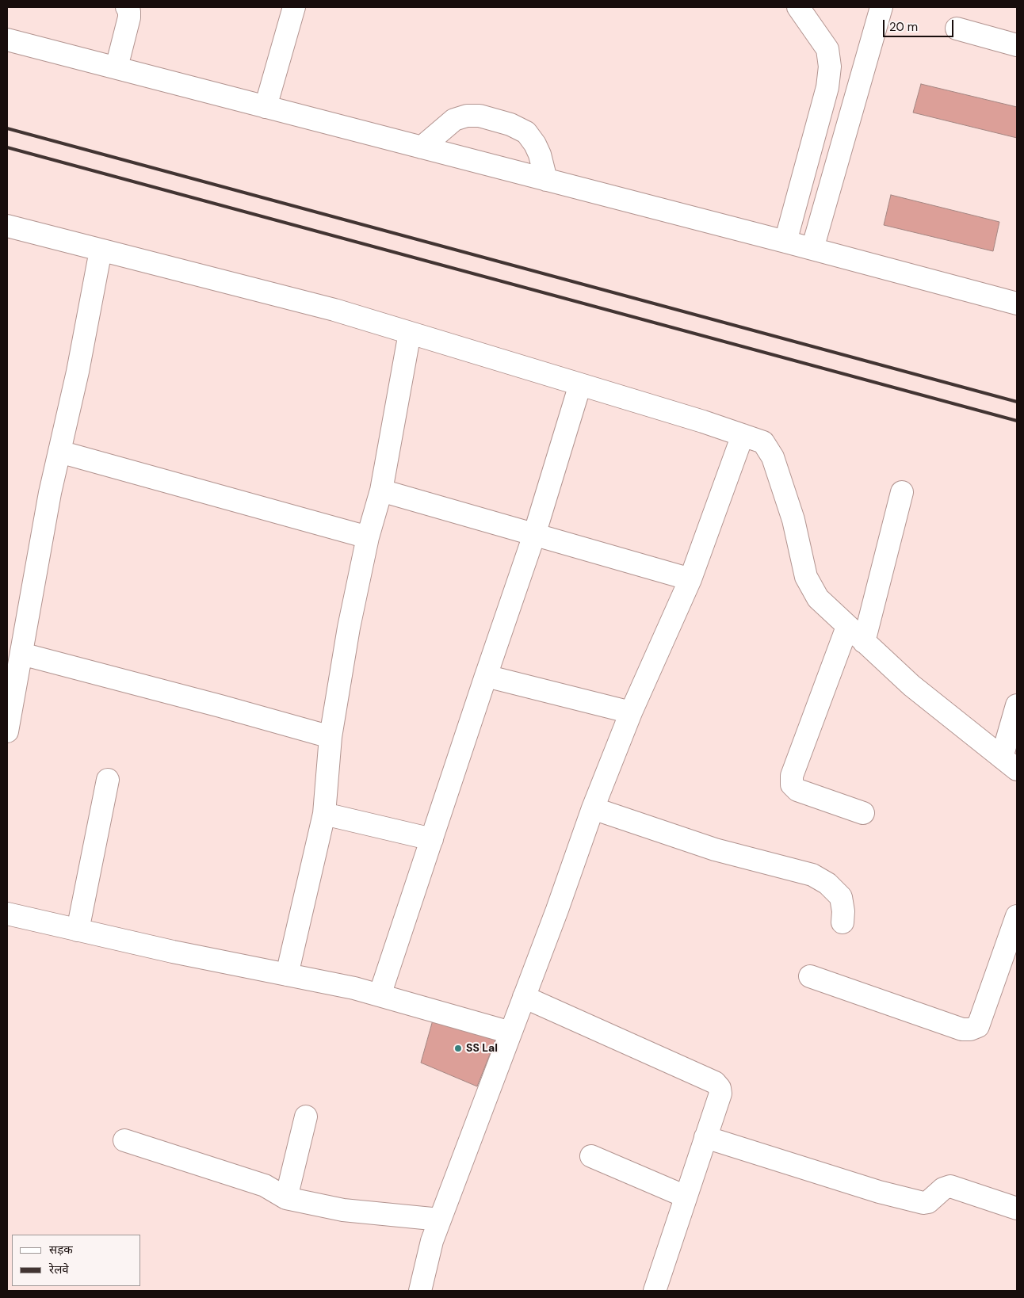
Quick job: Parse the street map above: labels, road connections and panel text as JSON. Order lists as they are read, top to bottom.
{
  "places": ["SS Lal"],
  "legend": ["सड़क", "रेलवे"],
  "scale_bar": "20 m"
}
